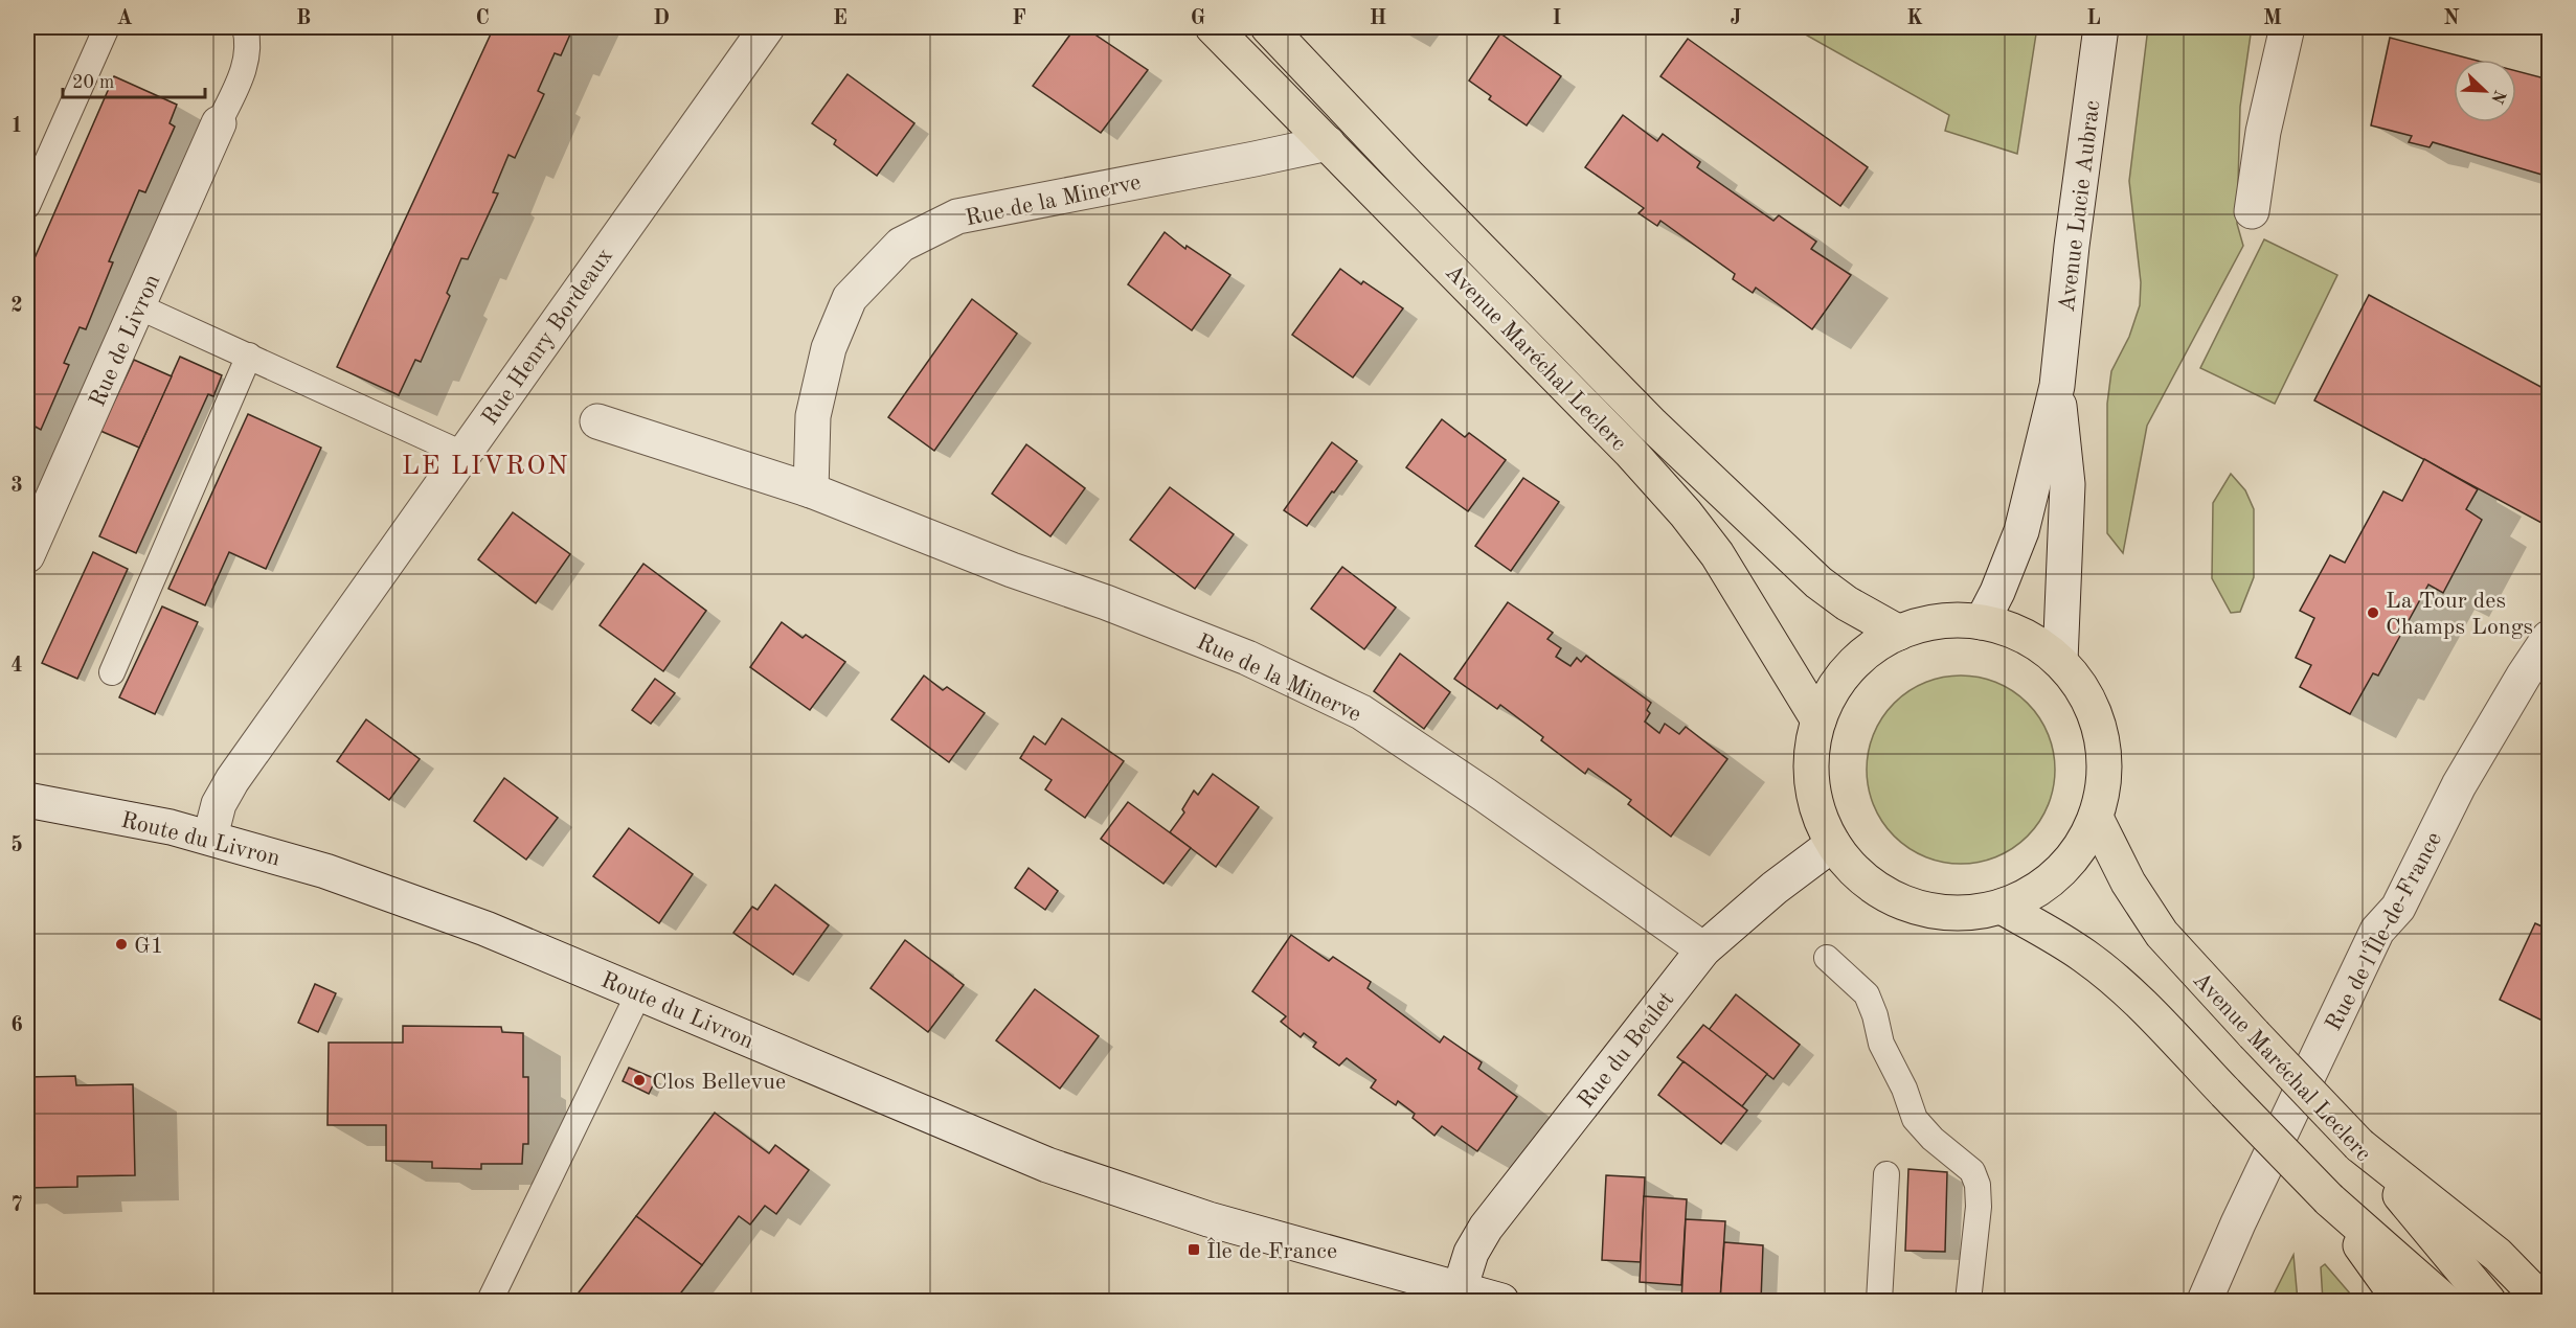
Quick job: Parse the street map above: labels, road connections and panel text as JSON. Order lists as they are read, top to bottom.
{
  "streets": {
    "main road": ["Avenue Maréchal Leclerc"],
    "street": [
      "Rue de la Minerve",
      "Avenue Lucie Aubrac",
      "Rue Henry Bordeaux",
      "Rue de Livron",
      "Route du Livron",
      "Rue de l'Île-de-France",
      "Rue du Beulet"
    ]
  },
  "crossings": [
    ["Rue de la Minerve", "Avenue Maréchal Leclerc"],
    ["Rue de la Minerve", "Rue du Beulet"],
    ["Rue Henry Bordeaux", "Route du Livron"],
    ["Route du Livron", "Rue du Beulet"]
  ],
  "districts": ["LE LIVRON"],
  "places": {
    "other": ["La Tour des Champs Longs", "G1", "Clos Bellevue"],
    "transit": ["Île de France"]
  },
  "scale_bar": "20 m",
  "north": "bottom right",
  "grid": {
    "columns": [
      "A",
      "B",
      "C",
      "D",
      "E",
      "F",
      "G",
      "H",
      "I",
      "J",
      "K",
      "L",
      "M",
      "N"
    ],
    "rows": [
      "1",
      "2",
      "3",
      "4",
      "5",
      "6",
      "7"
    ]
  }
}
